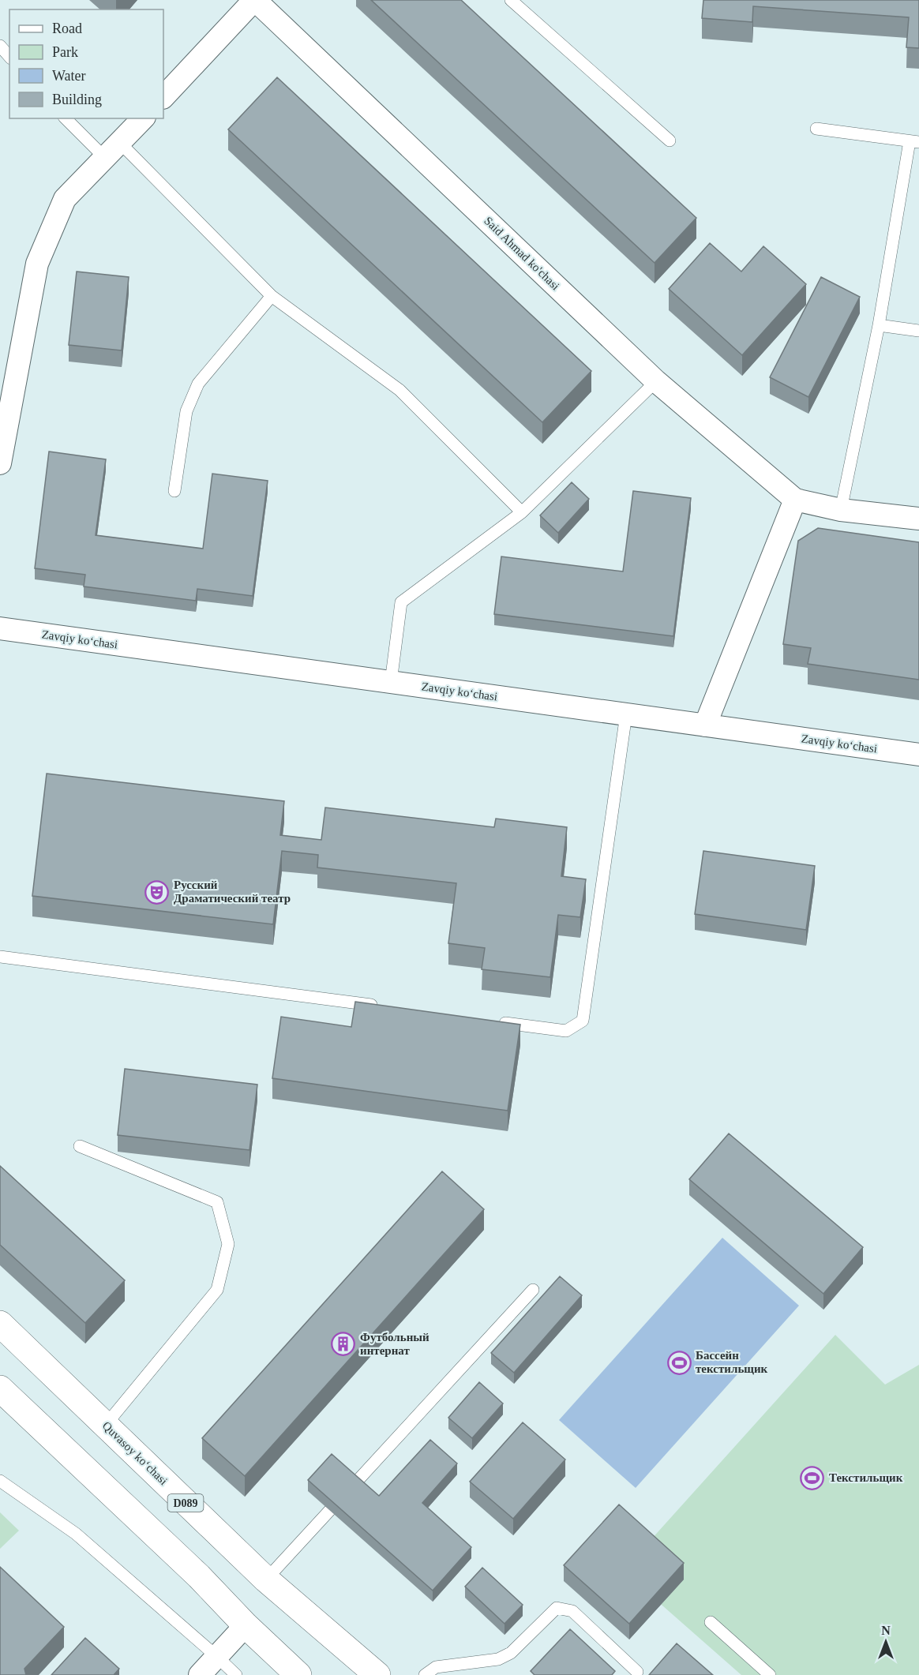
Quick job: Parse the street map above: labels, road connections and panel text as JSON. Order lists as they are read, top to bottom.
{
  "streets": {
    "main road": ["Quvasoy koʻchasi", "D089"],
    "street": ["Said Ahmad ko'chasi", "Zavqiy koʻchasi"]
  },
  "places": {
    "theatre": ["Русский Драматический театр"],
    "building": ["Футбольный интернат"],
    "sports": ["Бассейн текстильщик", "Текстильщик"]
  },
  "legend": [
    "Road",
    "Park",
    "Water",
    "Building"
  ],
  "north": "top"
}
